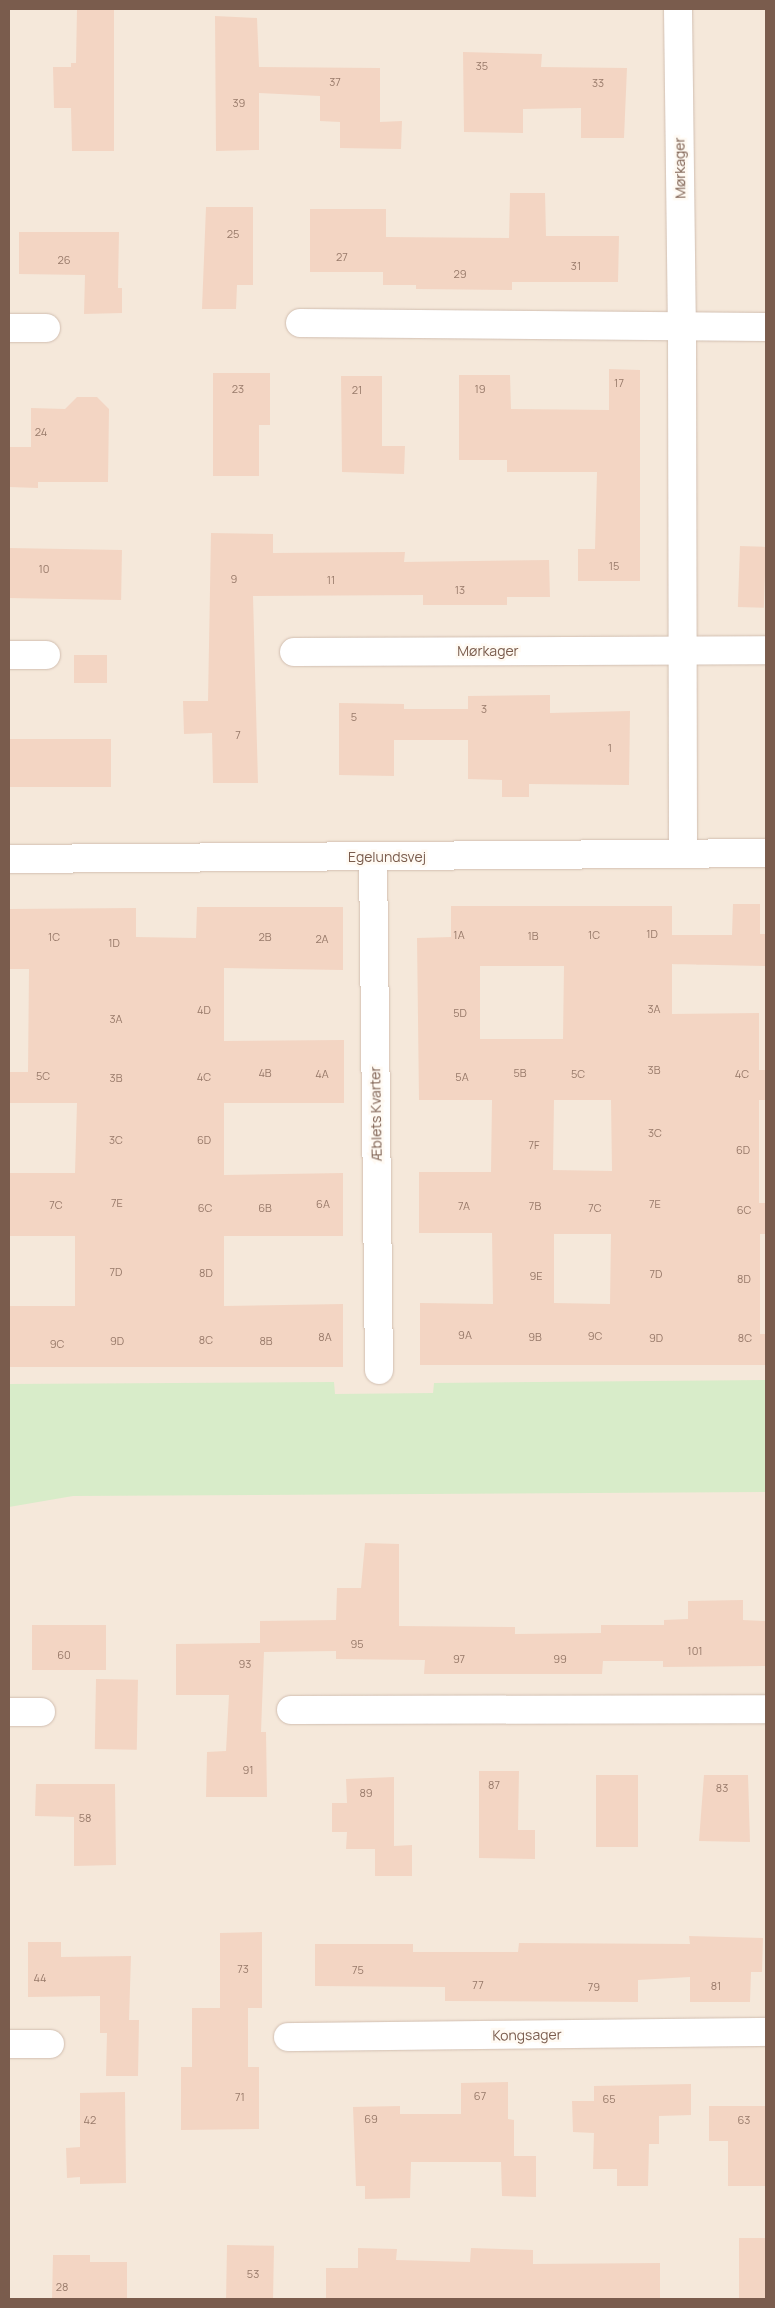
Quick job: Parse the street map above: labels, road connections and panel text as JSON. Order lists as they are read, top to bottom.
{
  "streets": {
    "street": [
      "Mørkager",
      "Egelundsvej",
      "Æblets Kvarter",
      "Kongsager"
    ]
  },
  "crossings": [
    ["Mørkager", "Egelundsvej"],
    ["Egelundsvej", "Æblets Kvarter"]
  ],
  "house_numbers": [
    "35",
    "37",
    "33",
    "39",
    "25",
    "27",
    "26",
    "31",
    "29",
    "17",
    "23",
    "19",
    "21",
    "24",
    "15",
    "10",
    "9",
    "11",
    "13",
    "3",
    "5",
    "7",
    "1",
    "1D",
    "1A",
    "1C",
    "1B",
    "1C",
    "2B",
    "2A",
    "1D",
    "3A",
    "4D",
    "5D",
    "3A",
    "3B",
    "4B",
    "5B",
    "4A",
    "5C",
    "4C",
    "5C",
    "4C",
    "5A",
    "3B",
    "3C",
    "3C",
    "6D",
    "7F",
    "6D",
    "7E",
    "6A",
    "7E",
    "7C",
    "7A",
    "7B",
    "6C",
    "6B",
    "7C",
    "6C",
    "7D",
    "8D",
    "7D",
    "9E",
    "8D",
    "9A",
    "9C",
    "8A",
    "9B",
    "9D",
    "8C",
    "8C",
    "9D",
    "8B",
    "9C",
    "95",
    "101",
    "60",
    "97",
    "99",
    "93",
    "91",
    "87",
    "83",
    "89",
    "58",
    "73",
    "75",
    "44",
    "77",
    "81",
    "79",
    "67",
    "71",
    "65",
    "69",
    "42",
    "63",
    "53",
    "28"
  ]
}
